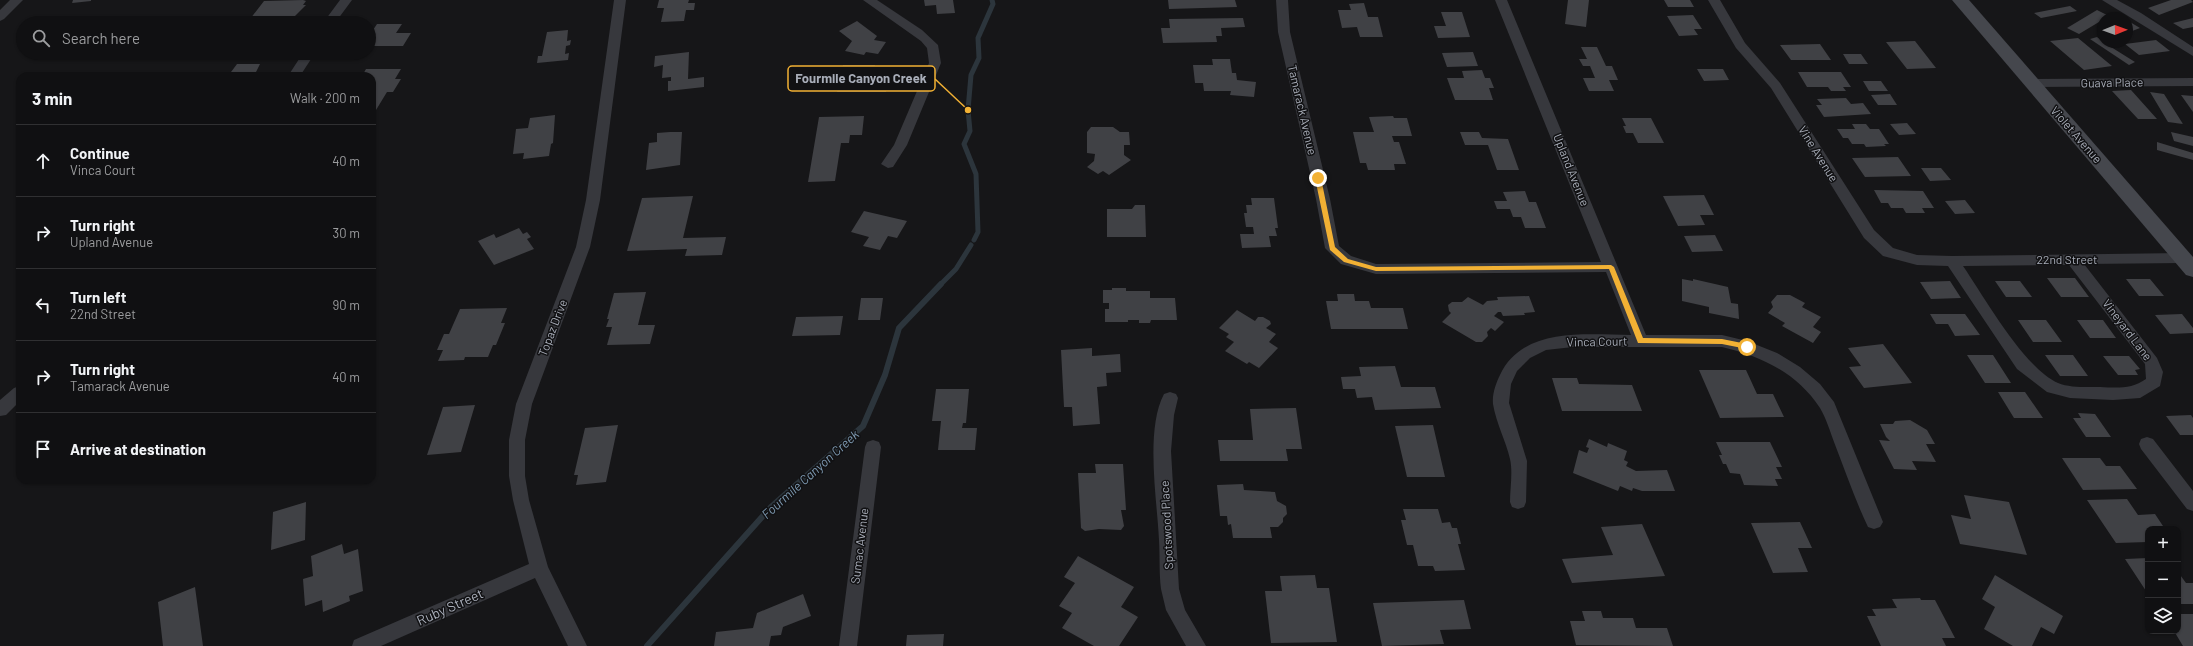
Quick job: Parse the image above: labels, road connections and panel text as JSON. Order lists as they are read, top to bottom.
{
  "streets": {
    "street": [
      "Guava Place",
      "Tamarack Avenue",
      "Violet Avenue",
      "Vine Avenue",
      "Upland Avenue",
      "22nd Street",
      "Topaz Drive",
      "Vineyard Lane",
      "Vinca Court",
      "Spotswood Place",
      "Sumac Avenue",
      "Ruby Street"
    ]
  },
  "crossings": [
    ["Guava Place", "Violet Avenue"],
    ["Tamarack Avenue", "Upland Avenue"],
    ["Violet Avenue", "22nd Street"],
    ["Vine Avenue", "22nd Street"],
    ["Vine Avenue", "Vineyard Lane"],
    ["Upland Avenue", "Vinca Court"],
    ["22nd Street", "Vineyard Lane"],
    ["Topaz Drive", "Ruby Street"]
  ],
  "water": ["Fourmile Canyon Creek"],
  "places": ["Fourmile Canyon Creek"],
  "north": "right",
  "page": {
    "search": "Search here",
    "heading": ["3 min", "Walk · 200 m"],
    "list": [
      ["Continue", "Vinca Court", "40 m"],
      ["Turn right", "Upland Avenue", "30 m"],
      ["Turn left", "22nd Street", "90 m"],
      ["Turn right", "Tamarack Avenue", "40 m"],
      "Arrive at destination"
    ],
    "map_buttons": ["+", "−"]
  }
}
